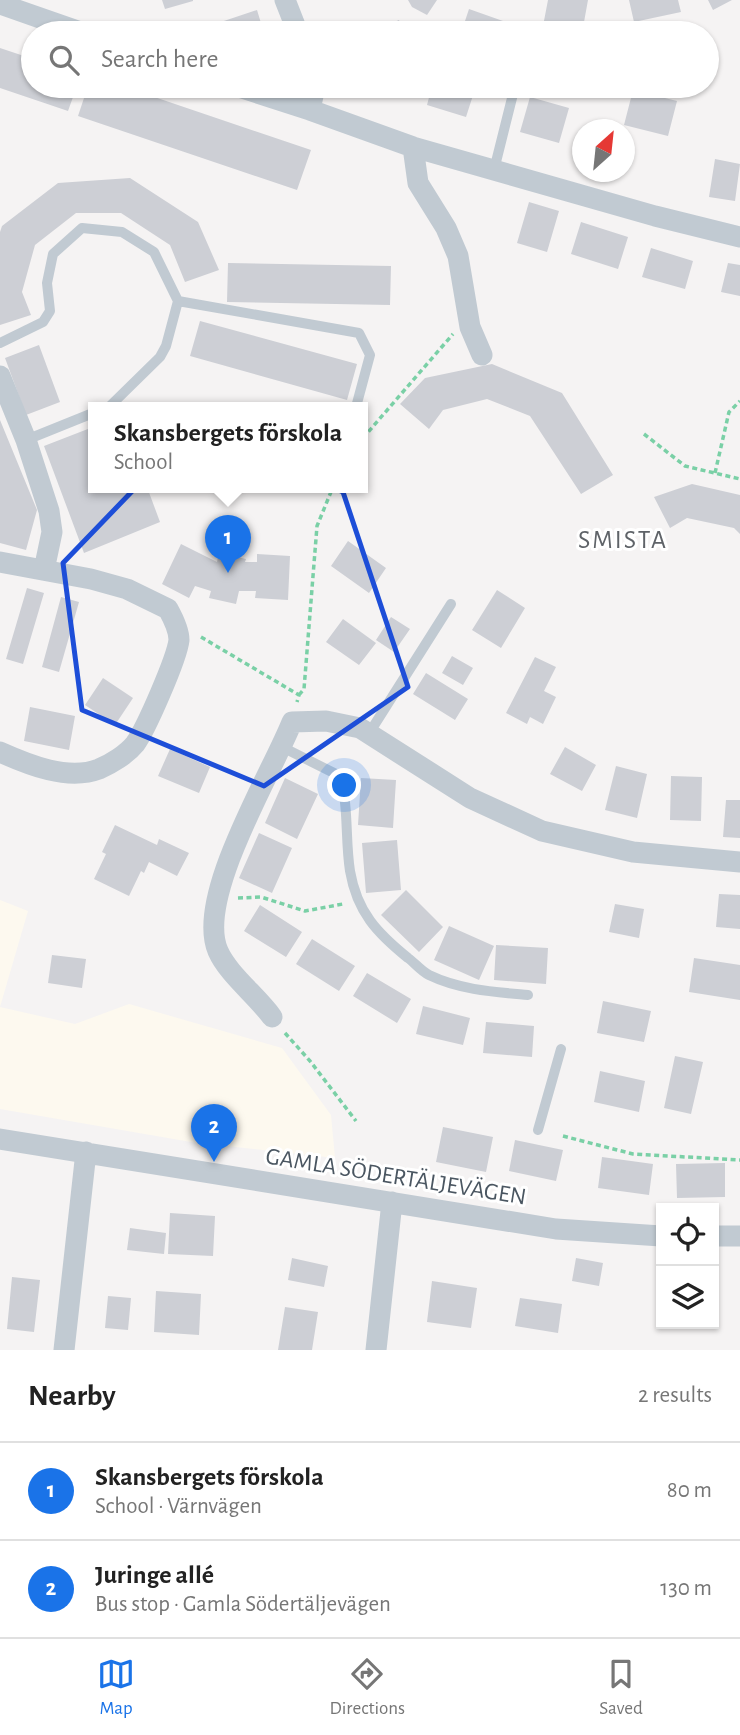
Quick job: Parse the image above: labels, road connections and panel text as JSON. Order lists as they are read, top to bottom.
{
  "streets": {
    "street": ["GAMLA SÖDERTÄLJEVÄGEN"]
  },
  "districts": ["SMISTA"],
  "north": "top right",
  "page": {
    "search": "Search here",
    "popup": ["Skansbergets förskola", "School"],
    "pins": ["1", "2"],
    "heading": ["Nearby", "2 results"],
    "list": [
      {
        "mark": "1",
        "name": "Skansbergets förskola",
        "note": "School · Värnvägen",
        "value": "80 m"
      },
      {
        "mark": "2",
        "name": "Juringe allé",
        "note": "Bus stop · Gamla Södertäljevägen",
        "value": "130 m"
      }
    ],
    "nav": ["Map", "Directions", "Saved"]
  }
}
